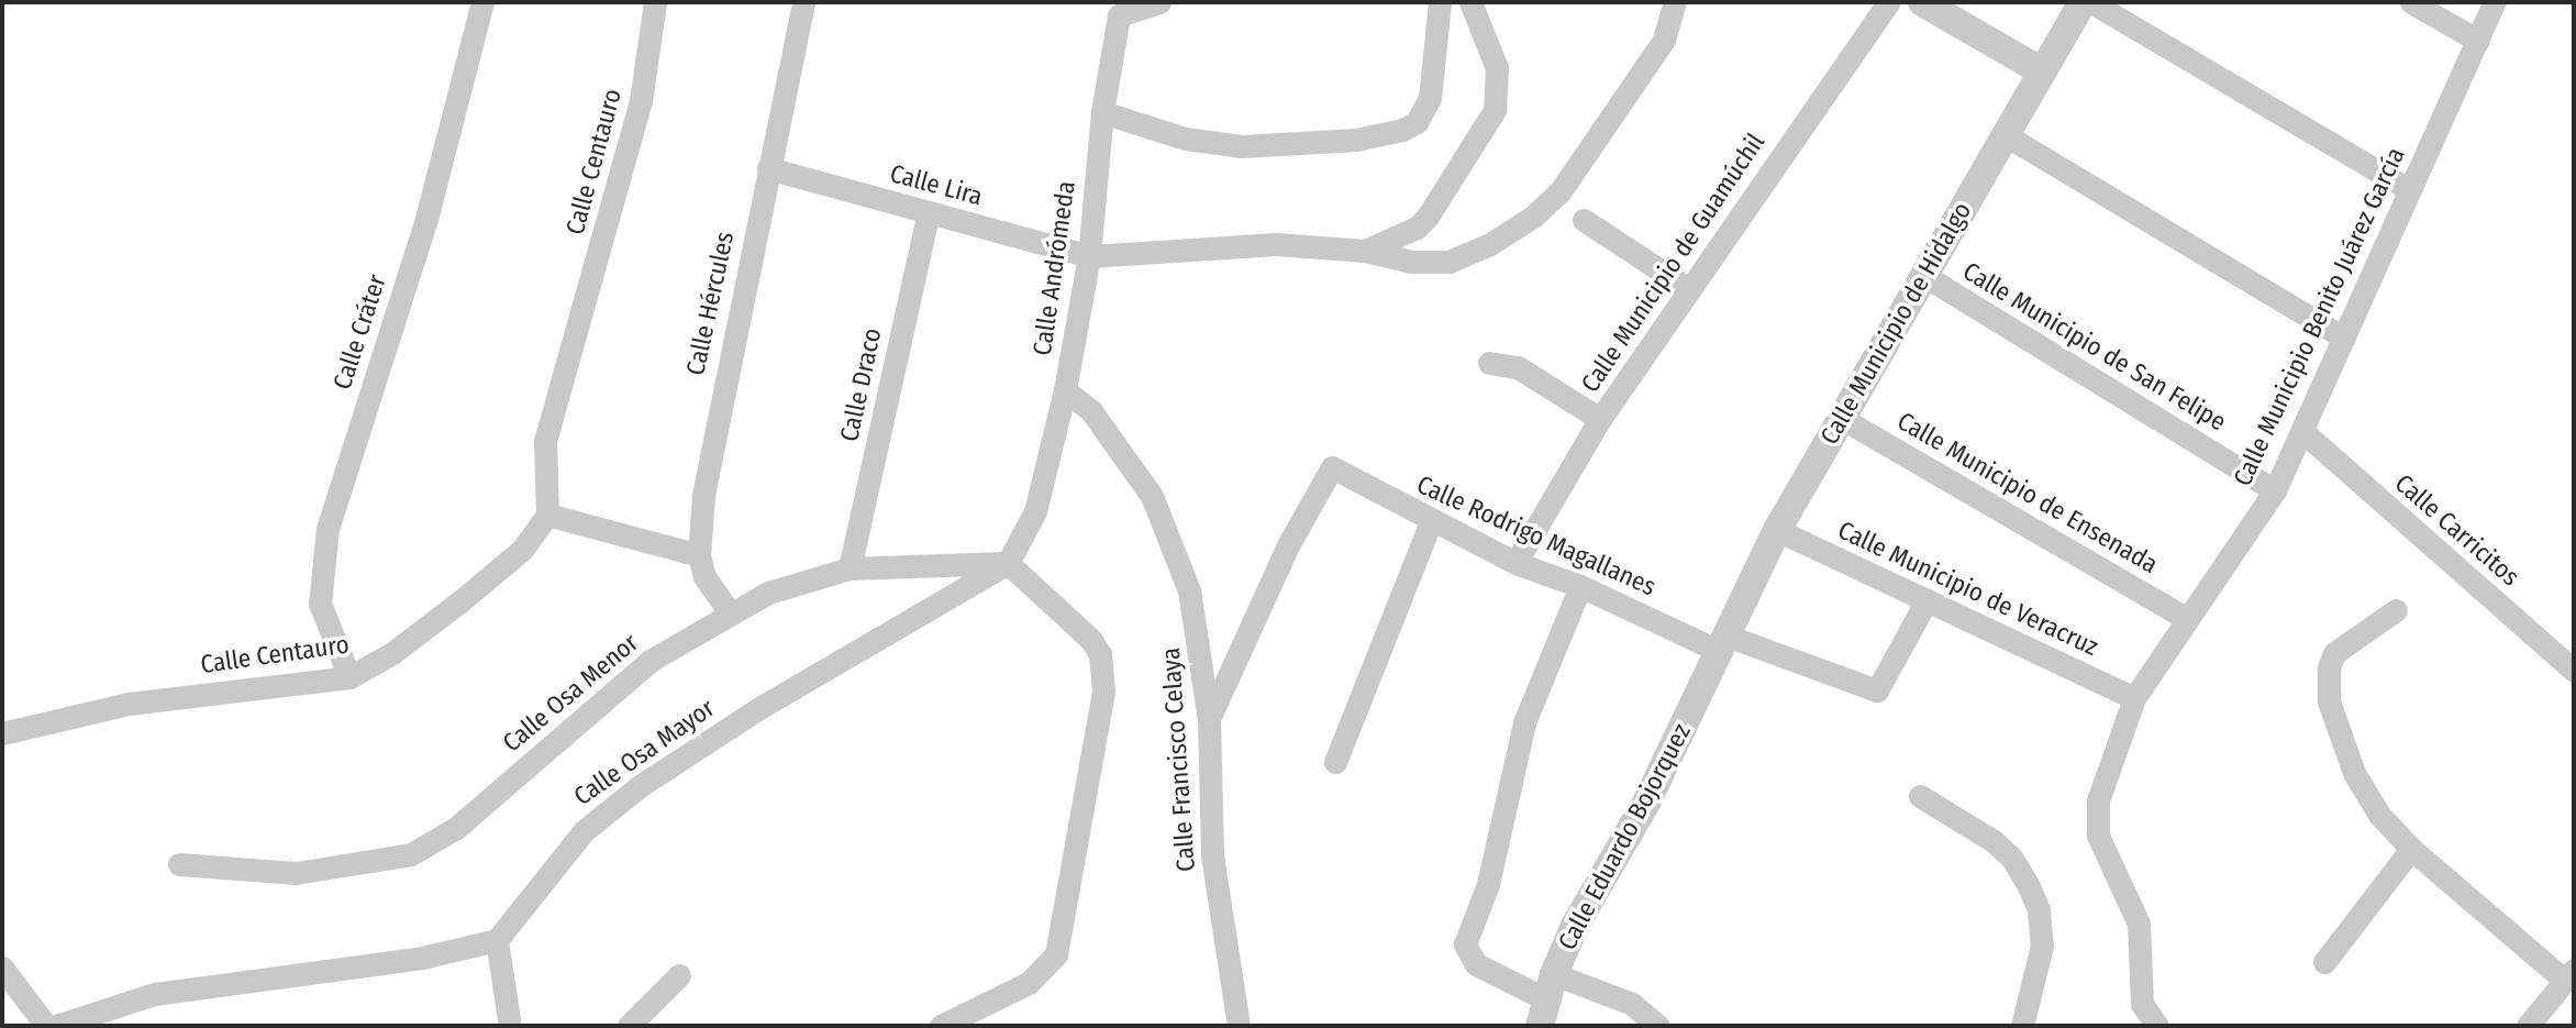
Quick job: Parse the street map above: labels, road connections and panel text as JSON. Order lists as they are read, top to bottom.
{
  "streets": {
    "street": [
      "Calle Centauro",
      "Calle Lira",
      "Calle Municipio de Guamúchil",
      "Calle Andrómeda",
      "Calle Hércules",
      "Calle Municipio Benito Juárez García",
      "Calle Municipio de Hidalgo",
      "Calle Cráter",
      "Calle Municipio de San Felipe",
      "Calle Draco",
      "Calle Municipio de Ensenada",
      "Calle Carricitos",
      "Calle Rodrigo Magallanes",
      "Calle Municipio de Veracruz",
      "Calle Osa Menor",
      "Calle Osa Mayor",
      "Calle Francisco Celaya",
      "Calle Eduardo Bojorquez"
    ]
  },
  "crossings": [
    ["Calle Centauro", "Calle Cráter"],
    ["Calle Lira", "Calle Andrómeda"],
    ["Calle Lira", "Calle Hércules"],
    ["Calle Lira", "Calle Draco"],
    ["Calle Municipio de Guamúchil", "Calle Rodrigo Magallanes"],
    ["Calle Andrómeda", "Calle Osa Menor"],
    ["Calle Andrómeda", "Calle Osa Mayor"],
    ["Calle Andrómeda", "Calle Francisco Celaya"],
    ["Calle Hércules", "Calle Osa Menor"],
    ["Calle Municipio Benito Juárez García", "Calle Municipio de San Felipe"],
    ["Calle Municipio Benito Juárez García", "Calle Municipio de Ensenada"],
    ["Calle Municipio Benito Juárez García", "Calle Carricitos"],
    ["Calle Municipio Benito Juárez García", "Calle Municipio de Veracruz"],
    ["Calle Municipio de Hidalgo", "Calle Municipio de San Felipe"],
    ["Calle Municipio de Hidalgo", "Calle Municipio de Ensenada"],
    ["Calle Municipio de Hidalgo", "Calle Rodrigo Magallanes"],
    ["Calle Municipio de Hidalgo", "Calle Municipio de Veracruz"],
    ["Calle Municipio de Hidalgo", "Calle Eduardo Bojorquez"],
    ["Calle Draco", "Calle Osa Menor"],
    ["Calle Rodrigo Magallanes", "Calle Municipio de Veracruz"],
    ["Calle Rodrigo Magallanes", "Calle Francisco Celaya"],
    ["Calle Rodrigo Magallanes", "Calle Eduardo Bojorquez"],
    ["Calle Osa Menor", "Calle Osa Mayor"]
  ]
}
